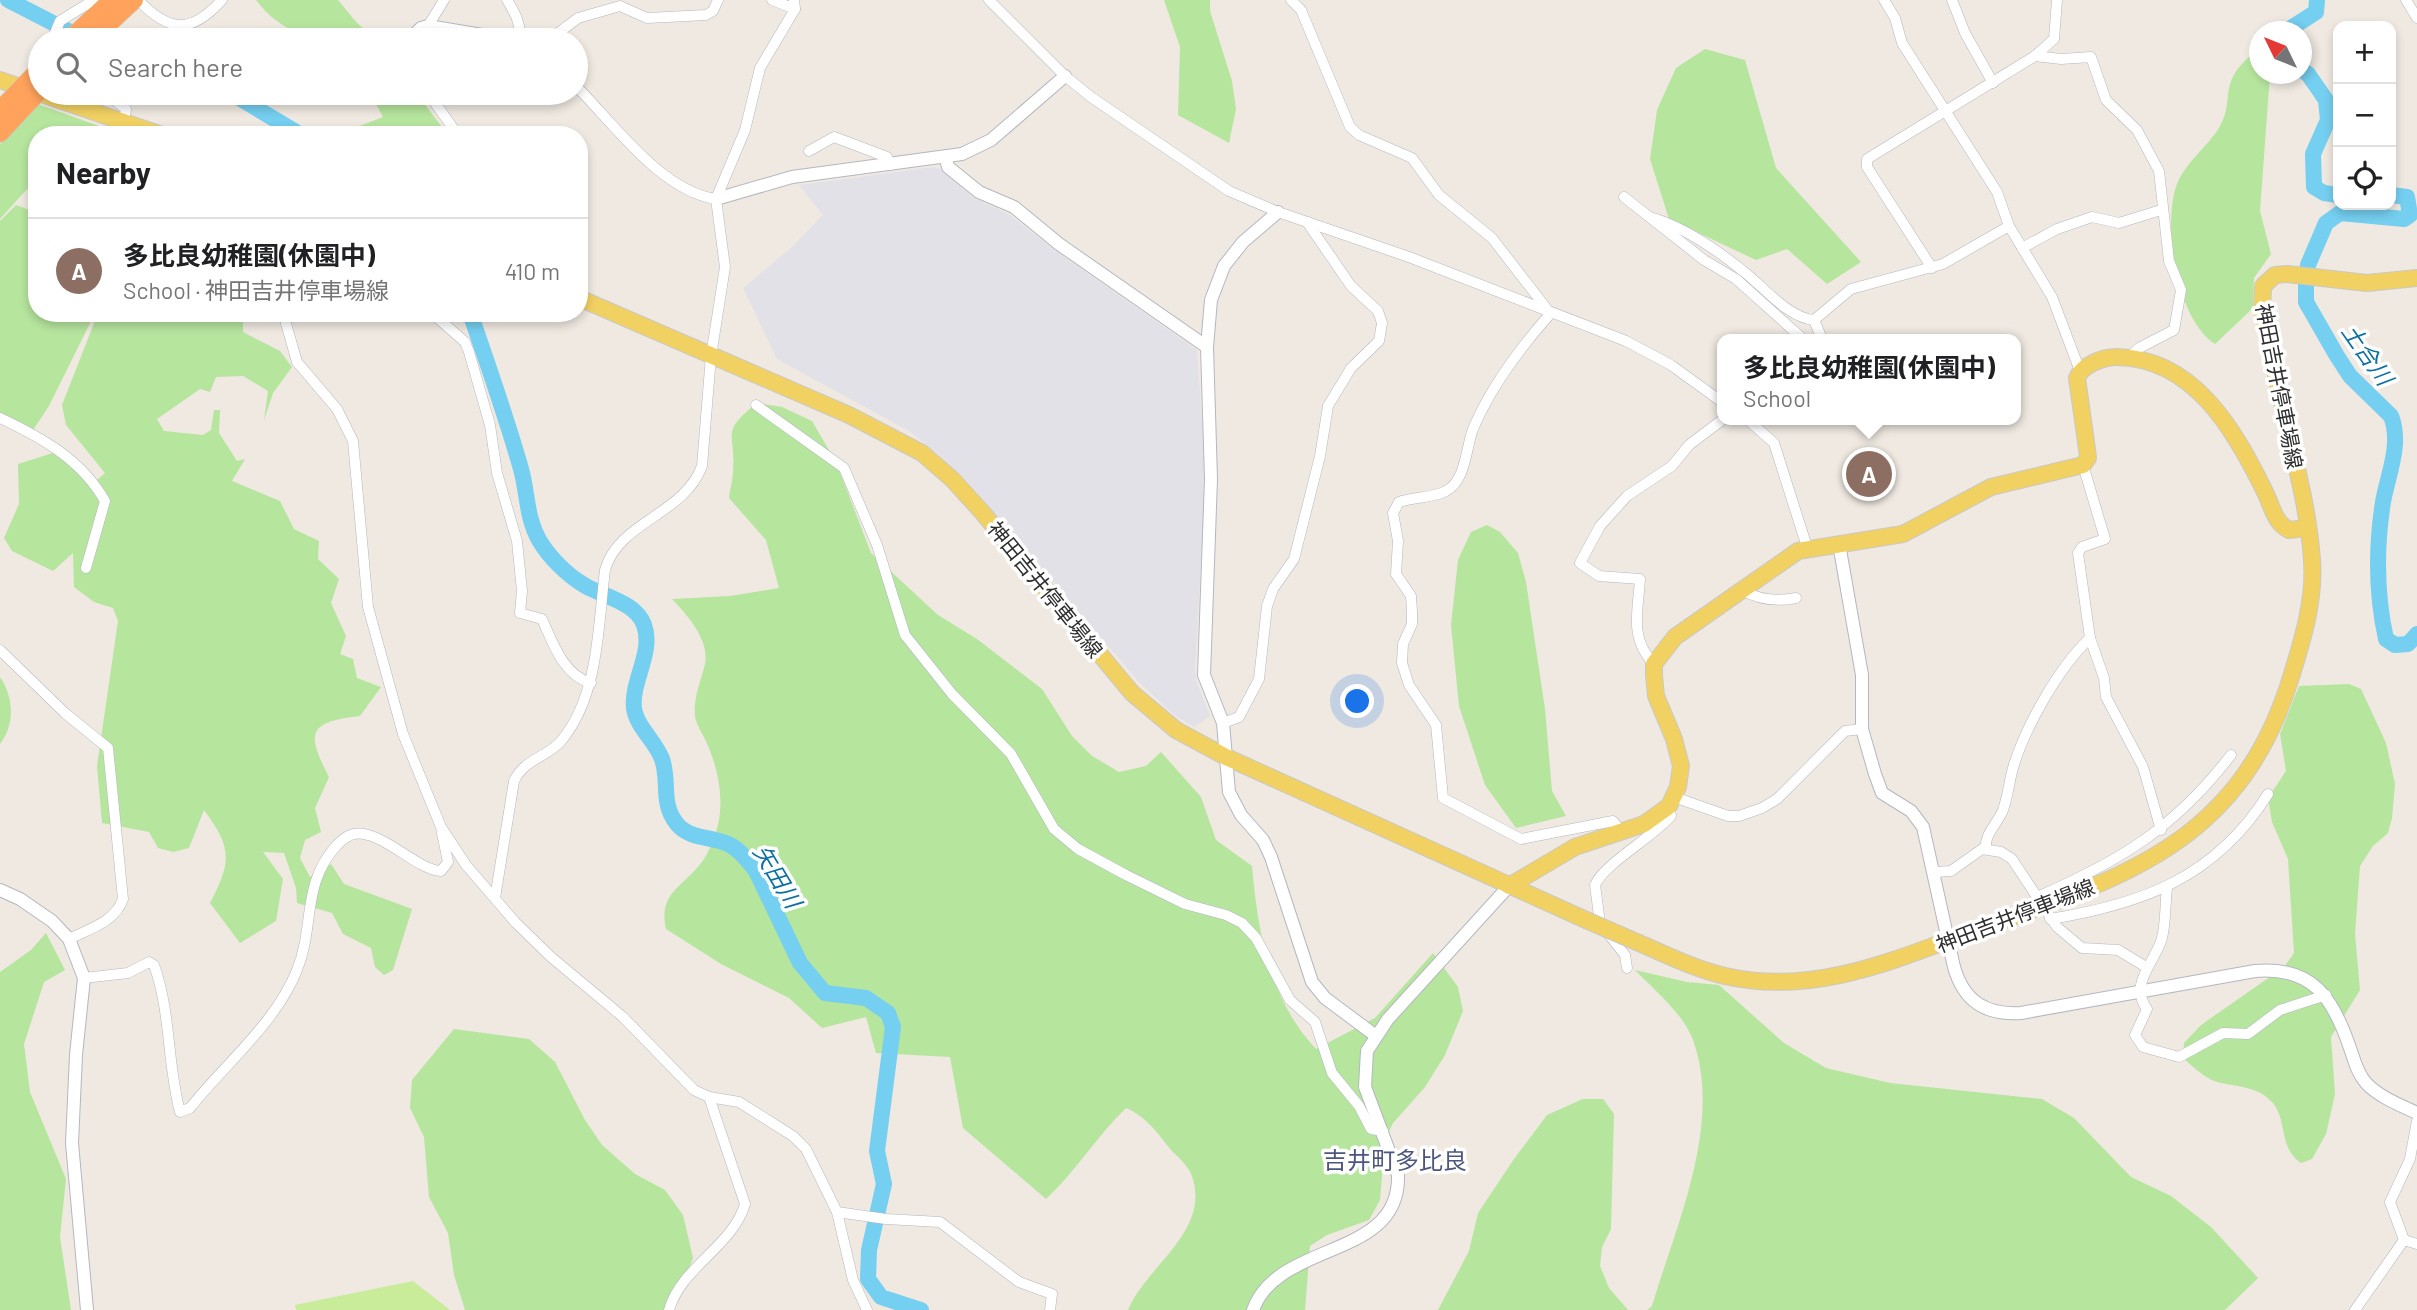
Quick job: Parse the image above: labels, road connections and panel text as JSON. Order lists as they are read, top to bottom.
{
  "streets": {
    "main road": ["神田吉井停車場線"]
  },
  "districts": ["吉井町多比良"],
  "water": ["土合川", "矢田川"],
  "north": "top left",
  "page": {
    "map_buttons": ["+", "−"],
    "search": "Search here",
    "heading": "Nearby",
    "list": [
      {
        "mark": "A",
        "name": "多比良幼稚園(休園中)",
        "note": "School · 神田吉井停車場線",
        "value": "410 m"
      }
    ],
    "popup": ["多比良幼稚園(休園中)", "School"],
    "pins": "A"
  }
}
